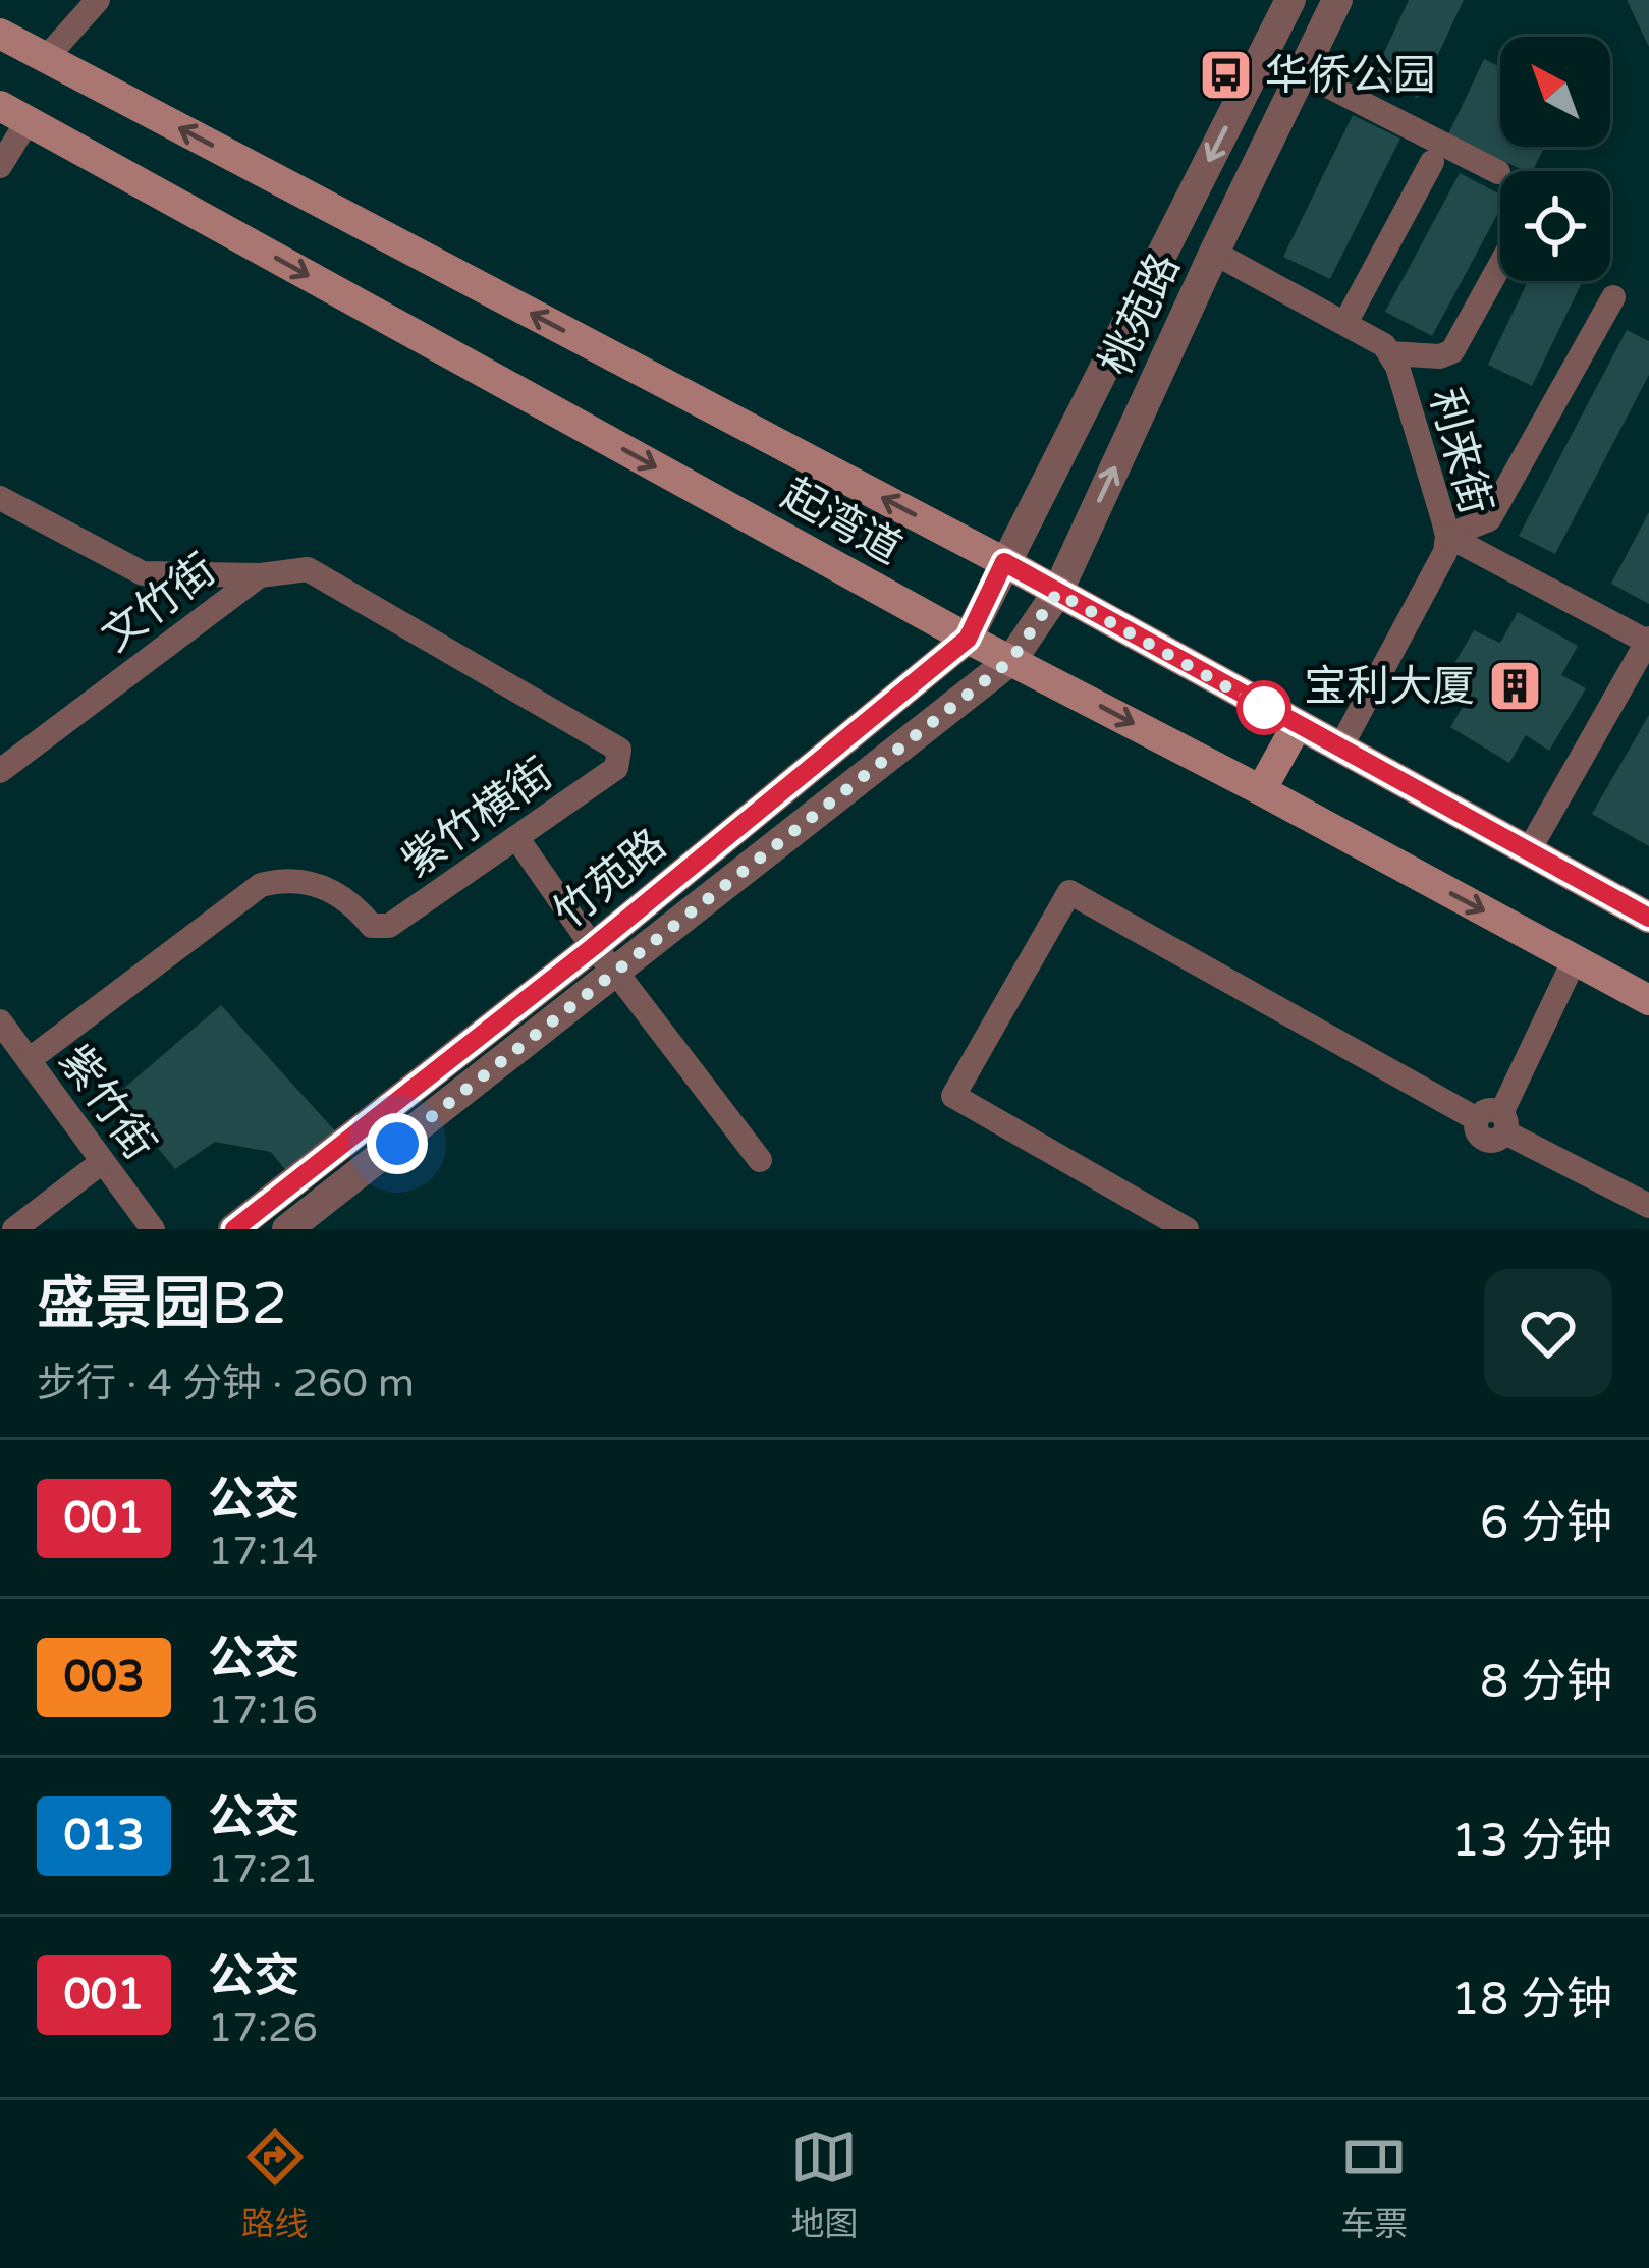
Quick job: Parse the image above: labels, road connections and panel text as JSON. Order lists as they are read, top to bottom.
{
  "streets": {
    "main road": ["起湾道"],
    "street": [
      "桃苑路",
      "利来街",
      "文竹街",
      "紫竹横街",
      "竹苑路",
      "紫竹街"
    ]
  },
  "crossings": [
    ["桃苑路", "利来街"],
    ["桃苑路", "起湾道"],
    ["桃苑路", "竹苑路"],
    ["利来街", "起湾道"],
    ["起湾道", "竹苑路"],
    ["文竹街", "紫竹横街"],
    ["紫竹横街", "紫竹街"]
  ],
  "places": {
    "bus stop": ["华侨公园"],
    "building": ["宝利大厦"]
  },
  "lines": ["bus line 001"],
  "north": "top left",
  "page": {
    "heading": ["盛景园B2", "步行 · 4 分钟 · 260 m"],
    "list": [
      {
        "mark": "001",
        "name": "公交",
        "note": "17:14",
        "value": "6 分钟"
      },
      {
        "mark": "003",
        "name": "公交",
        "note": "17:16",
        "value": "8 分钟"
      },
      {
        "mark": "013",
        "name": "公交",
        "note": "17:21",
        "value": "13 分钟"
      },
      {
        "mark": "001",
        "name": "公交",
        "note": "17:26",
        "value": "18 分钟"
      }
    ],
    "tabs": ["路线", "地图", "车票"]
  }
}
